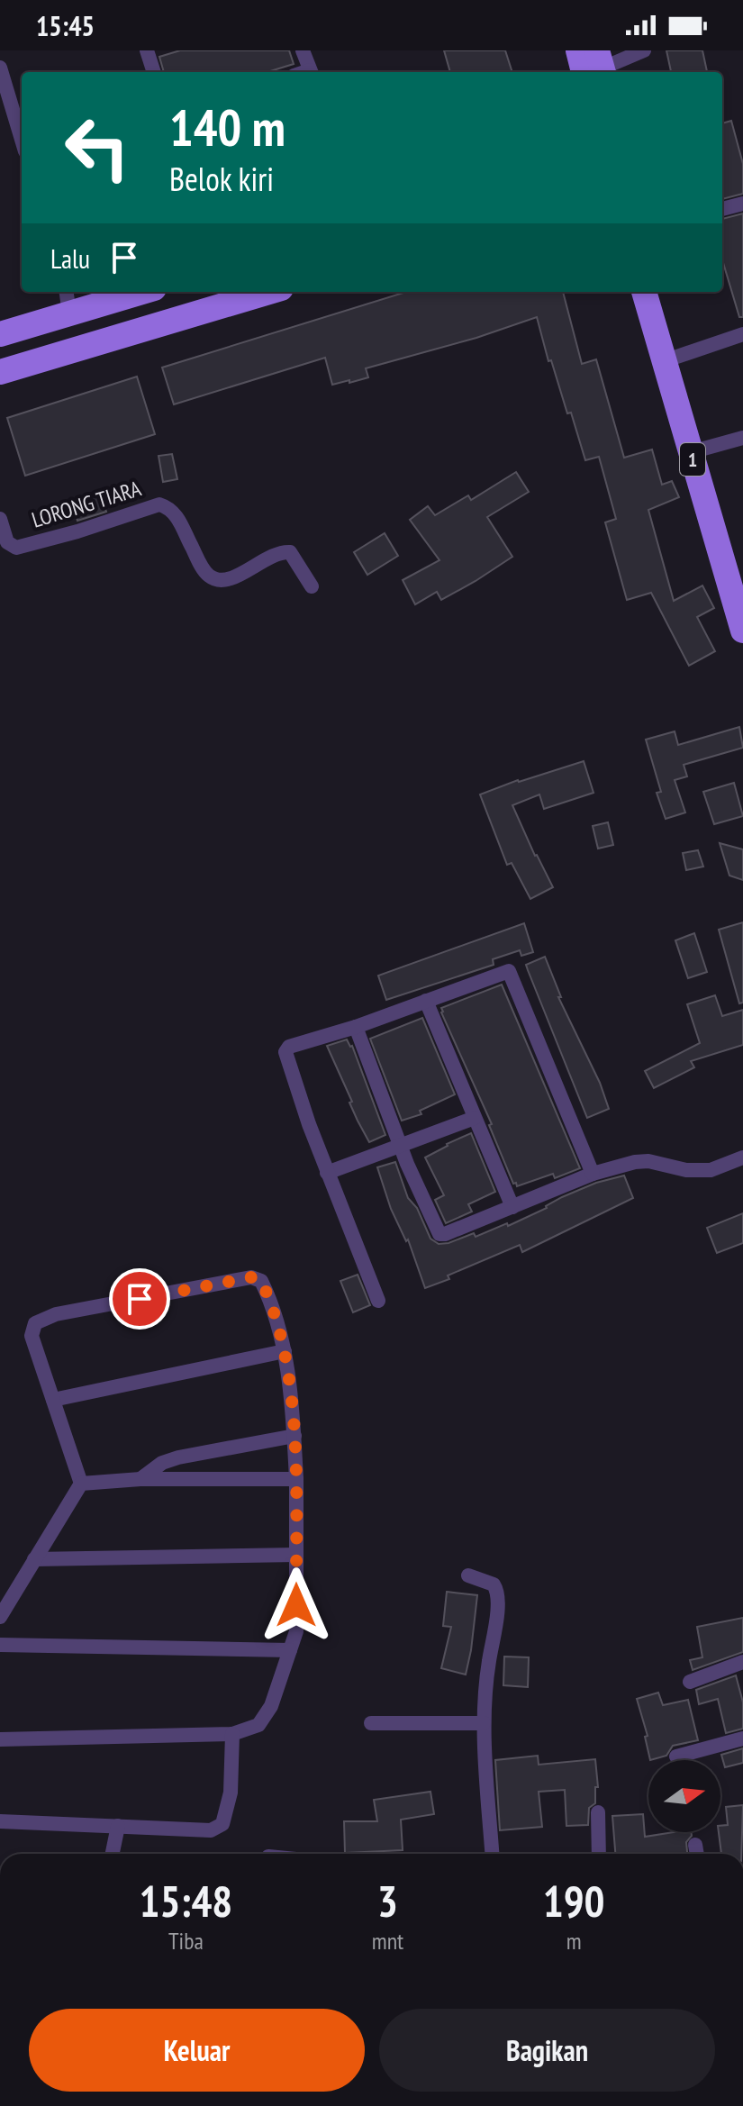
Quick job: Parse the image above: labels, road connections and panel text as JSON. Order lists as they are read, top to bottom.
{
  "streets": {
    "highway": ["1"],
    "street": ["LORONG TIARA"]
  },
  "north": "right",
  "page": {
    "status": "15:45",
    "turn": ["140 m", "Belok kiri"],
    "then": "Lalu",
    "eta": [
      "15:48",
      "Tiba",
      "3",
      "mnt",
      "190",
      "m"
    ],
    "buttons": ["Keluar", "Bagikan"]
  }
}
